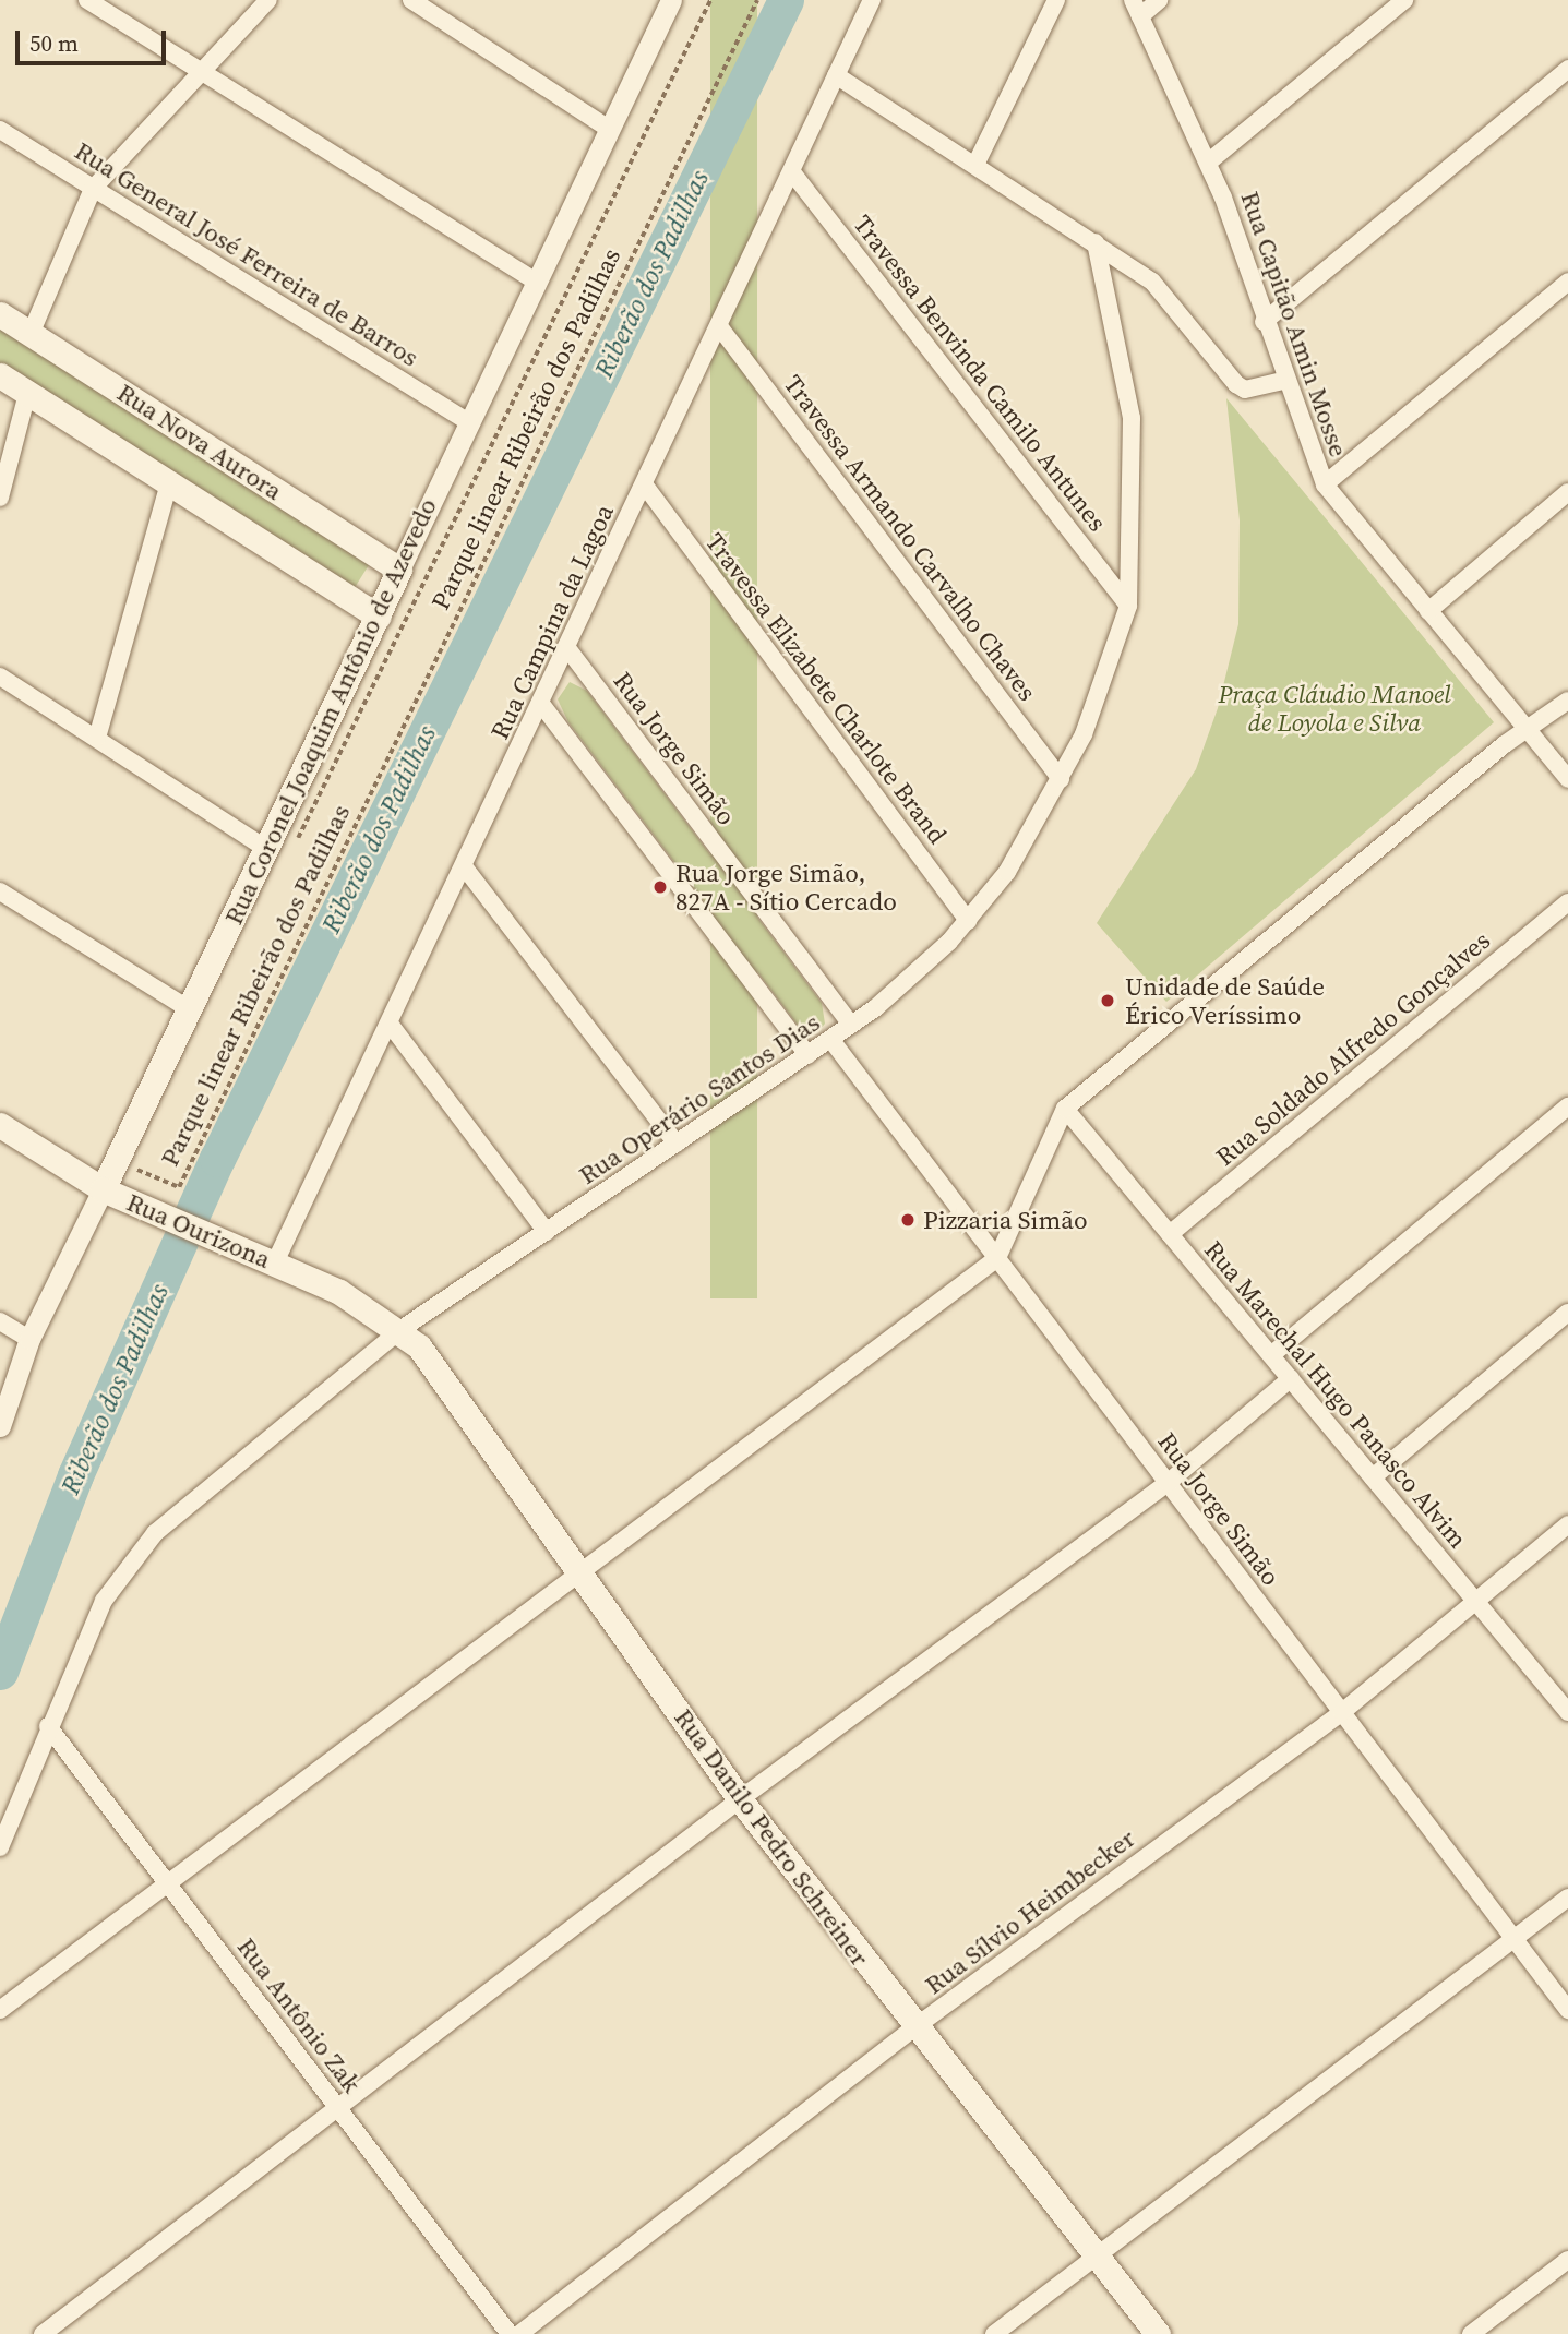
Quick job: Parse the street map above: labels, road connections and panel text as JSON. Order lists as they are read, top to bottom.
{
  "streets": {
    "main road": [
      "Rua Nova Aurora",
      "Rua Coronel Joaquim Antônio de Azevedo",
      "Rua Ourizona",
      "Rua Danilo Pedro Schreiner"
    ],
    "street": [
      "Rua General José Ferreira de Barros",
      "Rua Capitão Amin Mosse",
      "Travessa Benvinda Camilo Antunes",
      "Travessa Armando Carvalho Chaves",
      "Rua Campina da Lagoa",
      "Travessa Elizabete Charlote Brand",
      "Rua Jorge Simão",
      "Rua Soldado Alfredo Gonçalves",
      "Rua Operário Santos Dias",
      "Rua Marechal Hugo Panasco Alvim",
      "Rua Sílvio Heimbecker",
      "Rua Antônio Zak"
    ],
    "path": ["Parque linear Ribeirão dos Padilhas"]
  },
  "crossings": [
    ["Rua General José Ferreira de Barros", "Rua Coronel Joaquim Antônio de Azevedo"],
    ["Travessa Benvinda Camilo Antunes", "Rua Campina da Lagoa"],
    ["Travessa Benvinda Camilo Antunes", "Rua Operário Santos Dias"],
    ["Rua Nova Aurora", "Rua Coronel Joaquim Antônio de Azevedo"],
    ["Travessa Armando Carvalho Chaves", "Rua Campina da Lagoa"],
    ["Travessa Armando Carvalho Chaves", "Rua Operário Santos Dias"],
    ["Rua Campina da Lagoa", "Travessa Elizabete Charlote Brand"],
    ["Rua Campina da Lagoa", "Rua Jorge Simão"],
    ["Rua Campina da Lagoa", "Rua Ourizona"],
    ["Travessa Elizabete Charlote Brand", "Rua Operário Santos Dias"],
    ["Rua Coronel Joaquim Antônio de Azevedo", "Rua Ourizona"],
    ["Rua Jorge Simão", "Rua Operário Santos Dias"],
    ["Rua Jorge Simão", "Rua Sílvio Heimbecker"],
    ["Rua Soldado Alfredo Gonçalves", "Rua Marechal Hugo Panasco Alvim"],
    ["Rua Operário Santos Dias", "Rua Ourizona"],
    ["Rua Operário Santos Dias", "Rua Danilo Pedro Schreiner"],
    ["Rua Operário Santos Dias", "Rua Antônio Zak"],
    ["Rua Ourizona", "Rua Danilo Pedro Schreiner"],
    ["Rua Marechal Hugo Panasco Alvim", "Rua Sílvio Heimbecker"],
    ["Rua Danilo Pedro Schreiner", "Rua Sílvio Heimbecker"]
  ],
  "water": ["Riberão dos Padilhas"],
  "parks": ["Praça Cláudio Manoel de Loyola e Silva"],
  "places": ["Rua Jorge Simão, 827A - Sítio Cercado", "Unidade de Saúde Érico Veríssimo", "Pizzaria Simão"],
  "scale_bar": "50 m"
}
